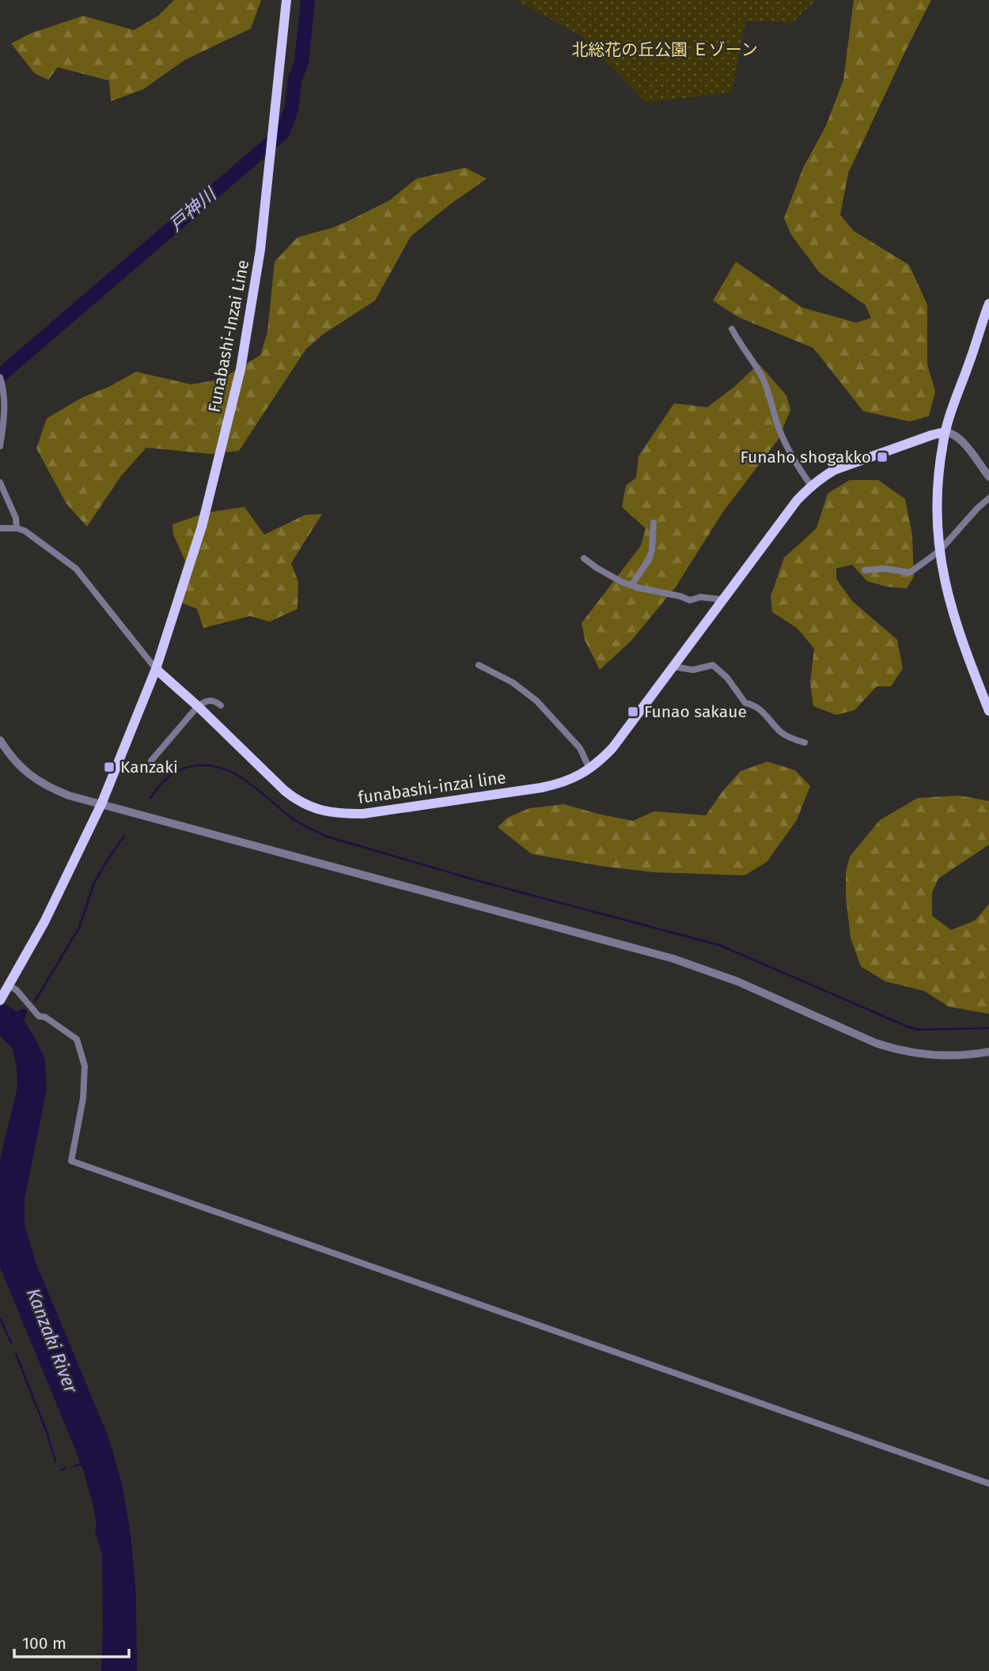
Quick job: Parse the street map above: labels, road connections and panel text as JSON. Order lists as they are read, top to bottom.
{
  "streets": {
    "main road": ["Funabashi-Inzai Line", "funabashi-inzai line"]
  },
  "crossings": [
    ["Funabashi-Inzai Line", "funabashi-inzai line"]
  ],
  "water": ["戸神川", "Kanzaki River"],
  "parks": ["北総花の丘公園 Ｅゾーン"],
  "places": {
    "transit": ["Funaho shogakko", "Funao sakaue", "Kanzaki"]
  },
  "scale_bar": "100 m"
}
